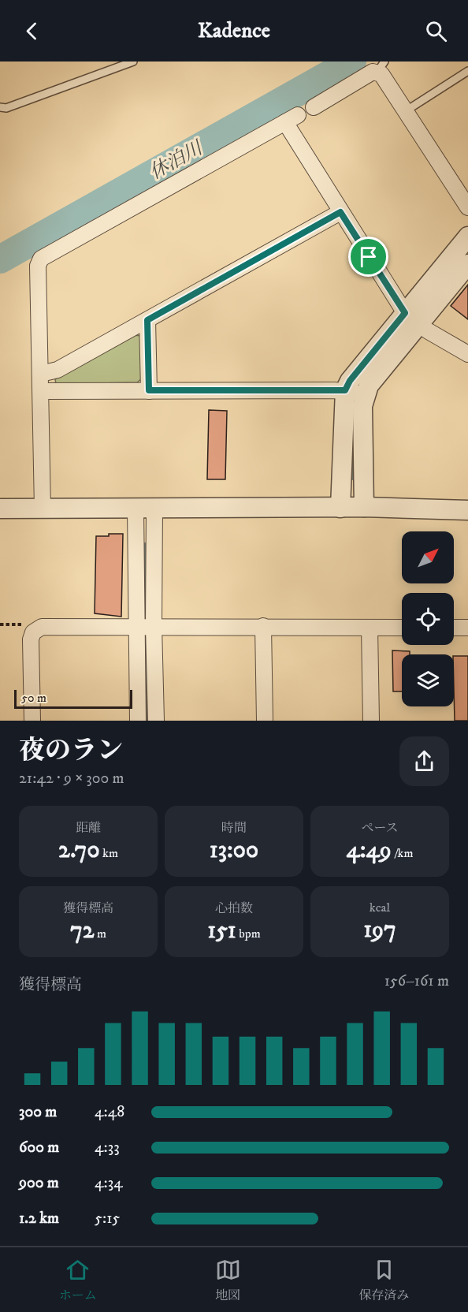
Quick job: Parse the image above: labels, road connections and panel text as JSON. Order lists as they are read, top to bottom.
{
  "water": ["休泊川"],
  "scale_bar": "50 m",
  "north": "top right",
  "page": {
    "header": "Kadence",
    "scale": "50 m",
    "heading": ["夜のラン", "21:42 · 9 × 300 m"],
    "stats": [
      ["距離", "2.70 km"],
      ["時間", "13:00"],
      ["ペース", "4:49 /km"],
      ["獲得標高", "72 m"],
      ["心拍数", "151 bpm"],
      ["kcal", "197"]
    ],
    "chart": ["獲得標高", "156–161 m"],
    "list": [
      {
        "name": "300 m",
        "note": "4:48"
      },
      {
        "name": "600 m",
        "note": "4:33"
      },
      {
        "name": "900 m",
        "note": "4:34"
      },
      {
        "name": "1.2 km",
        "note": "5:15"
      }
    ],
    "tabs": ["ホーム", "地図", "保存済み"]
  }
}
